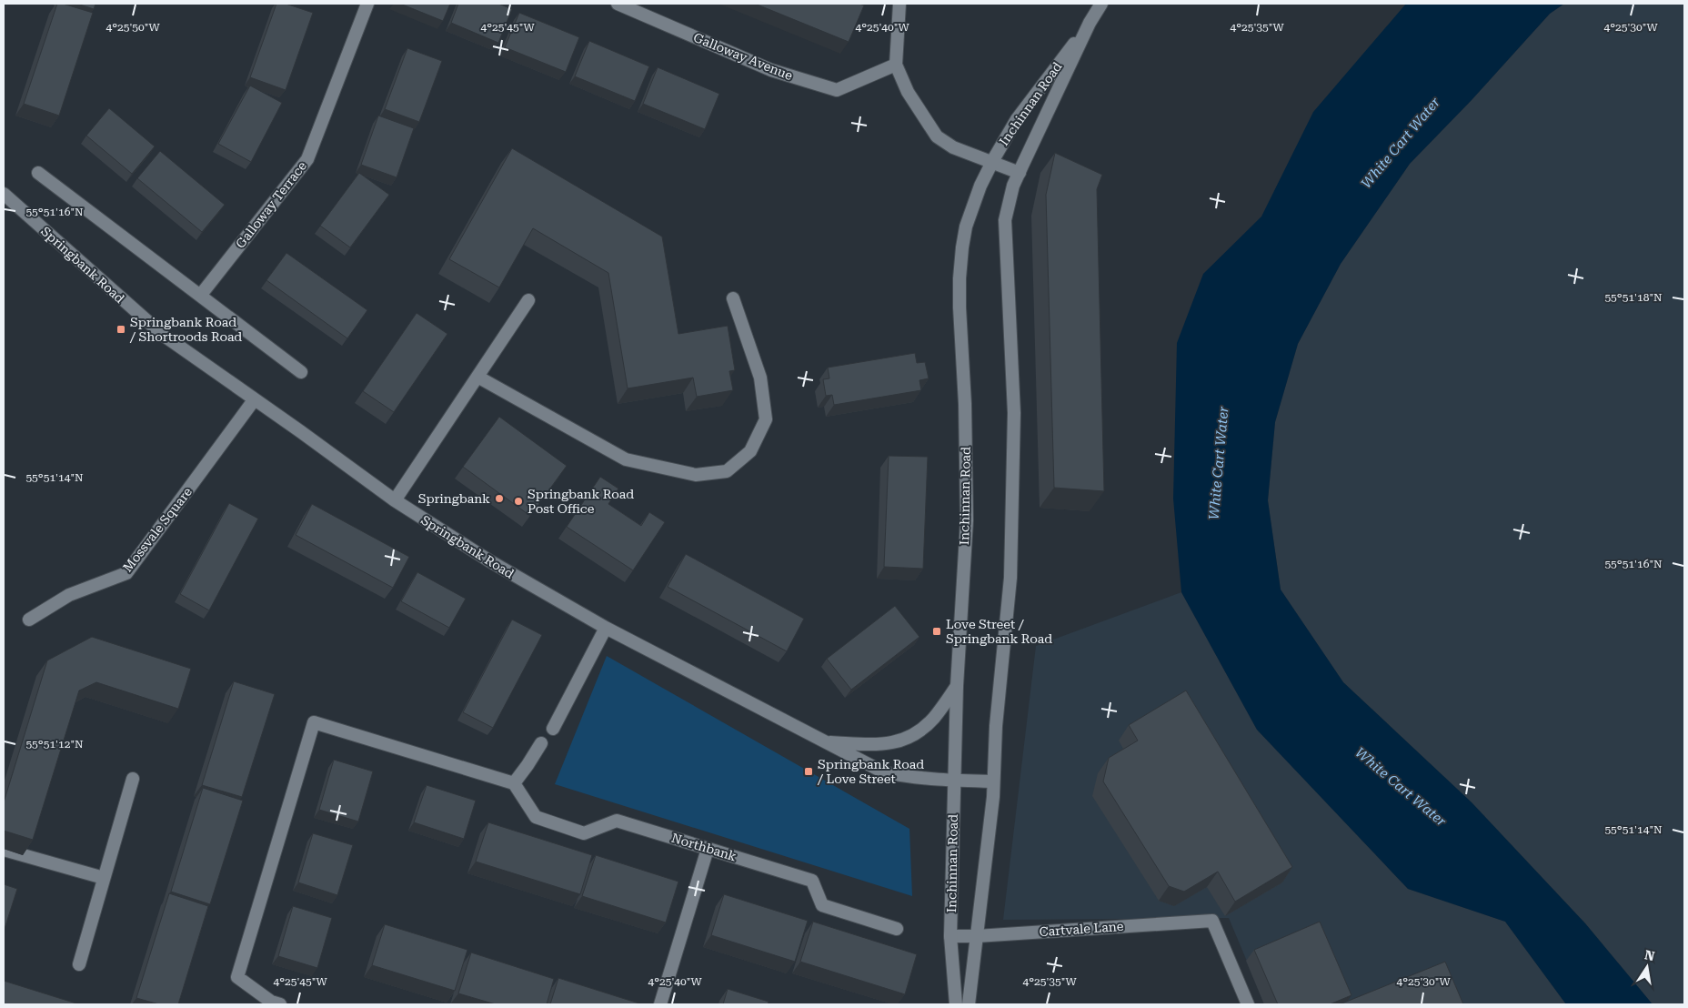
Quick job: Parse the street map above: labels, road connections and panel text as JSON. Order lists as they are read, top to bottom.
{
  "streets": {
    "street": [
      "Galloway Avenue",
      "Inchinnan Road",
      "Galloway Terrace",
      "Springbank Road",
      "Mossvale Square",
      "Northbank",
      "Cartvale Lane"
    ]
  },
  "crossings": [
    ["Inchinnan Road", "Springbank Road"],
    ["Inchinnan Road", "Cartvale Lane"],
    ["Springbank Road", "Mossvale Square"]
  ],
  "water": ["White Cart Water"],
  "places": {
    "transit": ["Springbank Road / Shortroods Road", "Love Street / Springbank Road", "Springbank Road / Love Street"],
    "other": ["Springbank", "Springbank Road Post Office"]
  },
  "north": "top",
  "coordinates": [
    "4°25'50\"W",
    "4°25'45\"W",
    "4°25'40\"W",
    "4°25'35\"W",
    "4°25'30\"W",
    "55°51'16\"N",
    "55°51'18\"N",
    "55°51'14\"N",
    "55°51'12\"N"
  ]
}
